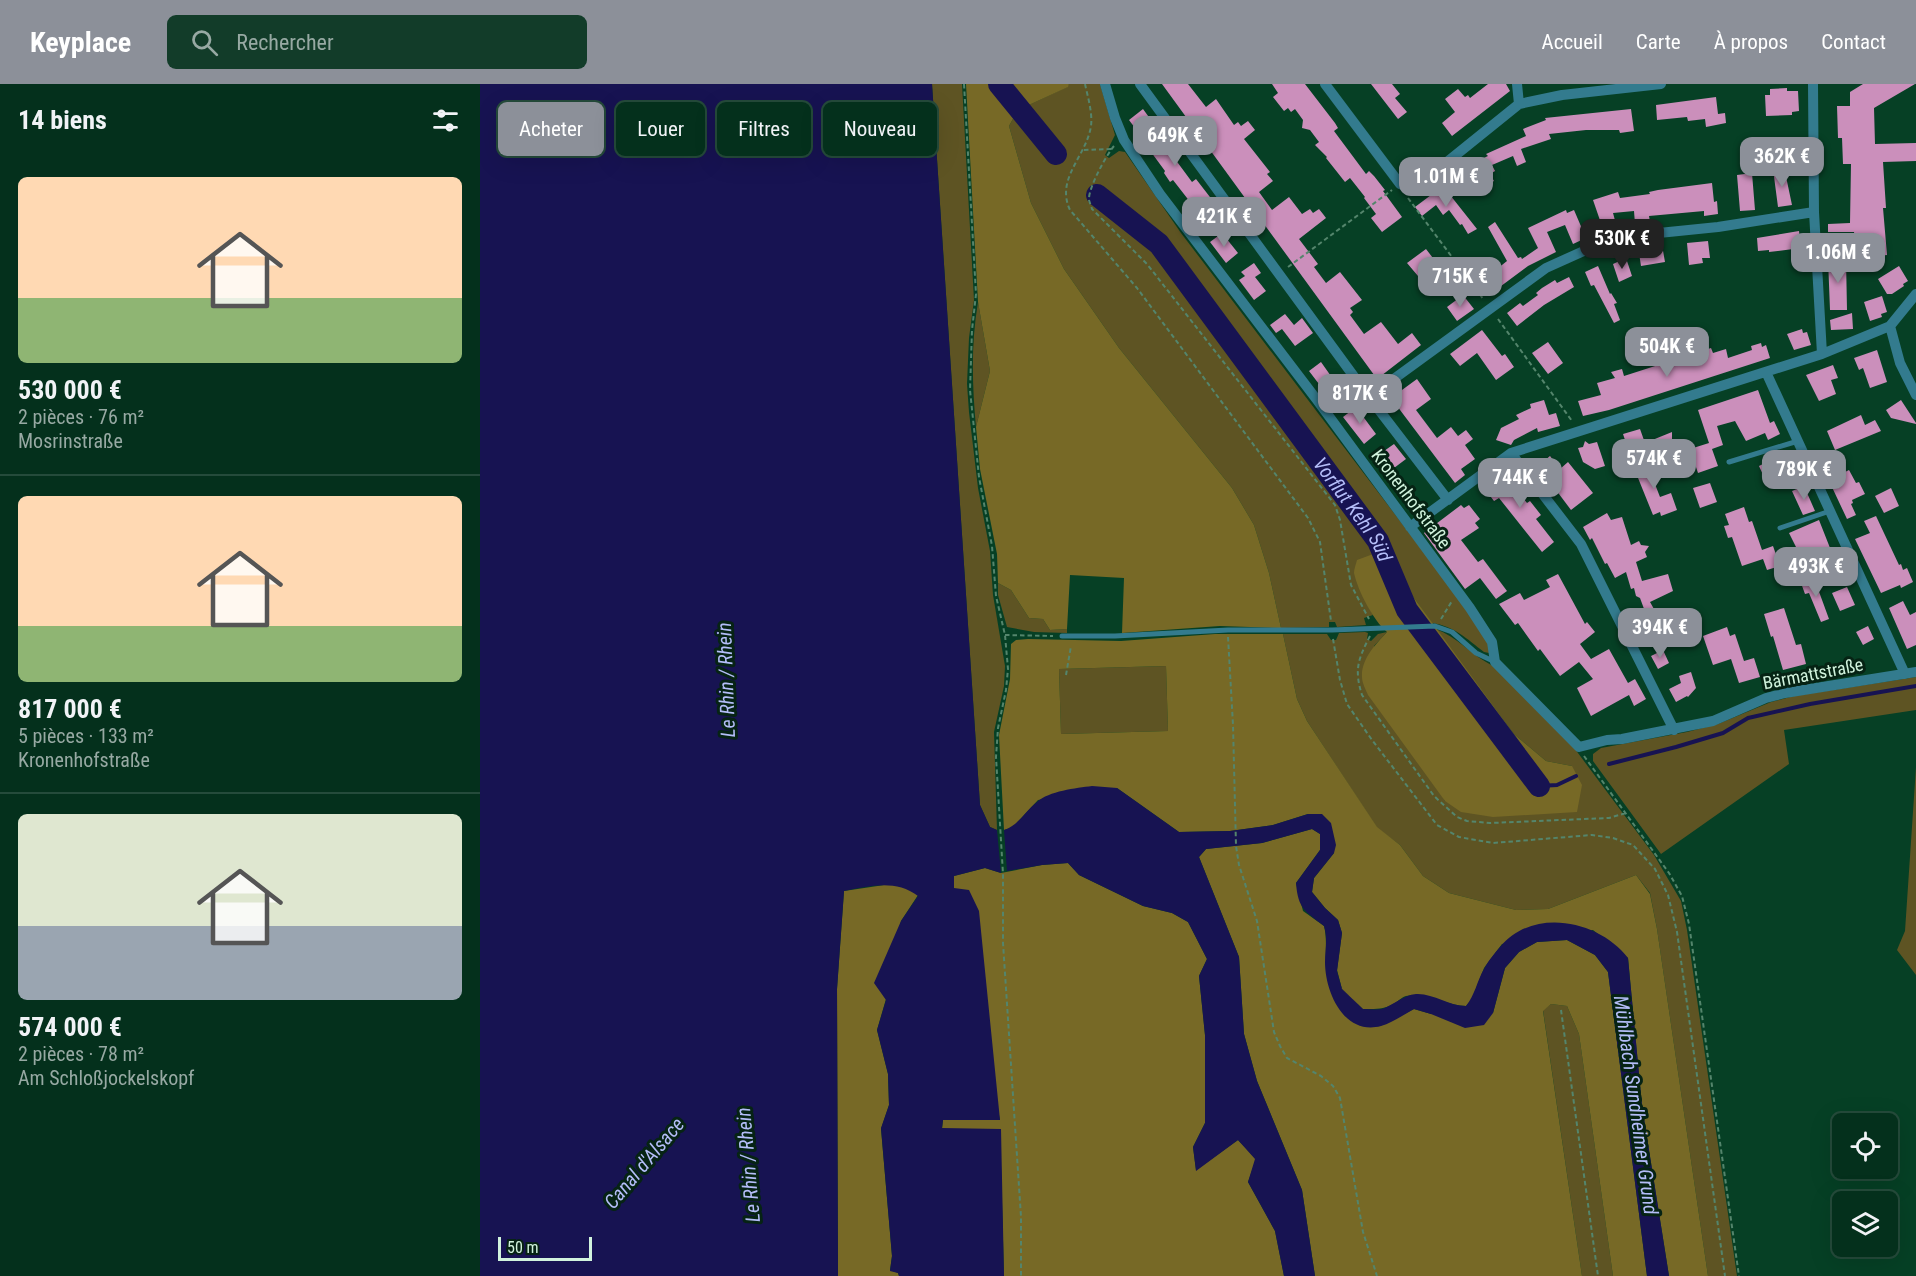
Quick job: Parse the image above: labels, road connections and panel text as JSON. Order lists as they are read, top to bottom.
{
  "streets": {
    "street": ["Kronenhofstraße", "Bärmattstraße"]
  },
  "crossings": [
    ["Kronenhofstraße", "Bärmattstraße"]
  ],
  "water": [
    "Vorflut Kehl Süd",
    "Le Rhin / Rhein",
    "Mühlbach Sundheimer Grund",
    "Canal d'Alsace"
  ],
  "scale_bar": "50 m",
  "page": {
    "header": "Keyplace",
    "search": "Rechercher",
    "nav": [
      "Accueil",
      "Carte",
      "À propos",
      "Contact"
    ],
    "heading": "14 biens",
    "chip": [
      "Acheter",
      "Louer",
      "Filtres",
      "Nouveau"
    ],
    "price": [
      "649K €",
      "362K €",
      "1.01M €",
      "421K €",
      "530K €",
      "1.06M €",
      "715K €",
      "504K €",
      "817K €",
      "574K €",
      "789K €",
      "744K €",
      "493K €",
      "394K €"
    ],
    "list": [
      {
        "name": "530 000 €",
        "note": "2 pièces · 76 m² · Mosrinstraße"
      },
      {
        "name": "817 000 €",
        "note": "5 pièces · 133 m² · Kronenhofstraße"
      },
      {
        "name": "574 000 €",
        "note": "2 pièces · 78 m² · Am Schloßjockelskopf"
      }
    ],
    "scale": "50 m"
  }
}
